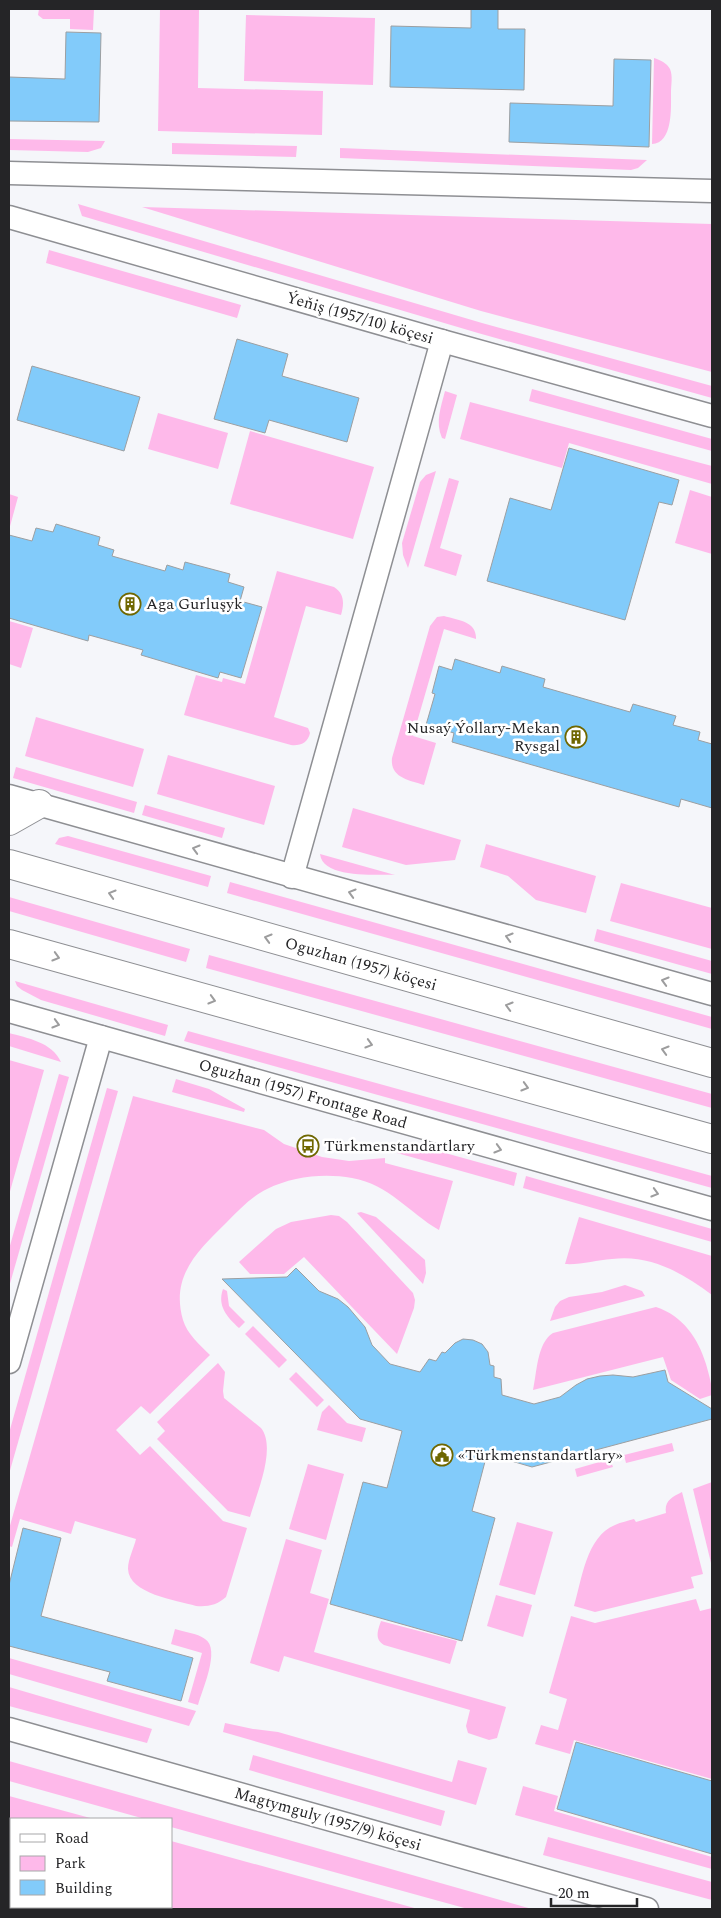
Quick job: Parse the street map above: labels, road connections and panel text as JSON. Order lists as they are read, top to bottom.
{
  "streets": {
    "main road": ["Oguzhan (1957) köçesi"],
    "street": ["Ýeňiş (1957/10) köçesi", "Oguzhan (1957) Frontage Road", "Magtymguly (1957/9) köçesi"]
  },
  "one_way": ["Oguzhan (1957) Frontage Road"],
  "places": {
    "building": ["Aga Gurluşyk", "Nusaý Ýollary-Mekan Rysgal"],
    "bus stop": ["Türkmenstandartlary"],
    "public building": ["«Türkmenstandartlary»"]
  },
  "legend": ["Road", "Park", "Building"],
  "scale_bar": "20 m"
}
